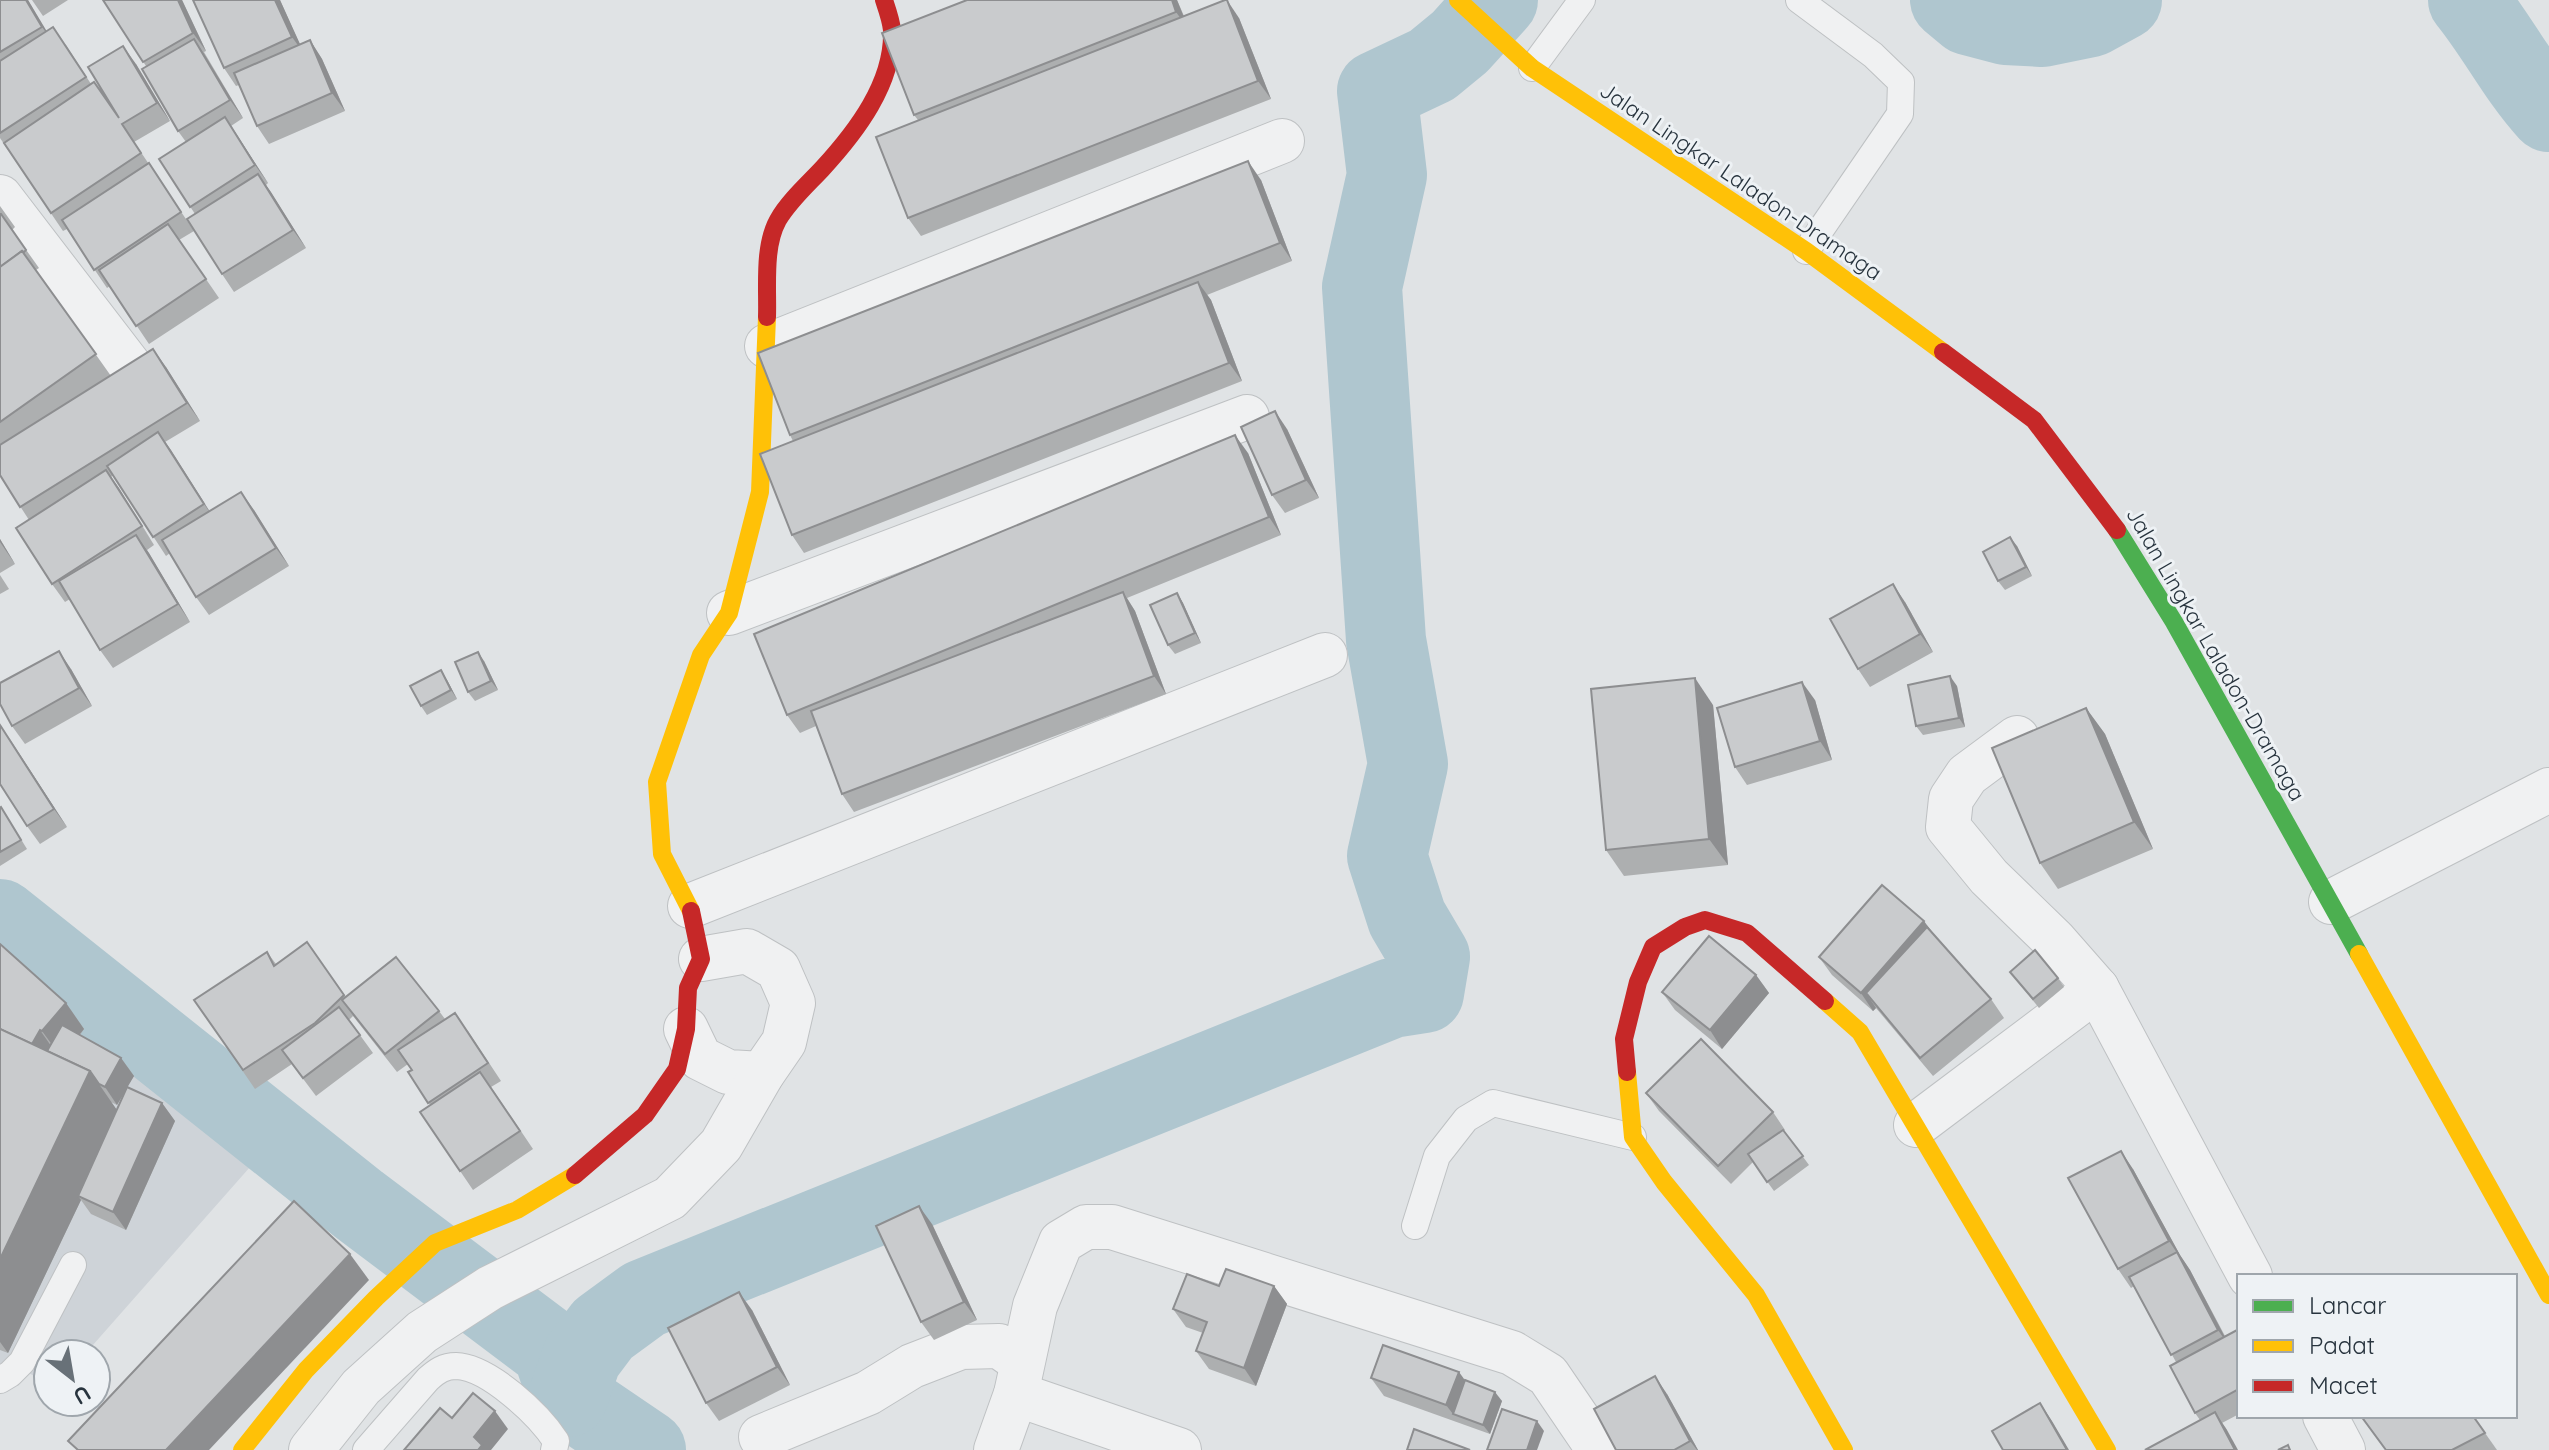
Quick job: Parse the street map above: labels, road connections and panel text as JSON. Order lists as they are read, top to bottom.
{
  "streets": {
    "street": ["Jalan Lingkar Laladon-Dramaga"]
  },
  "legend": ["Lancar", "Padat", "Macet"],
  "north": "bottom right"
}
